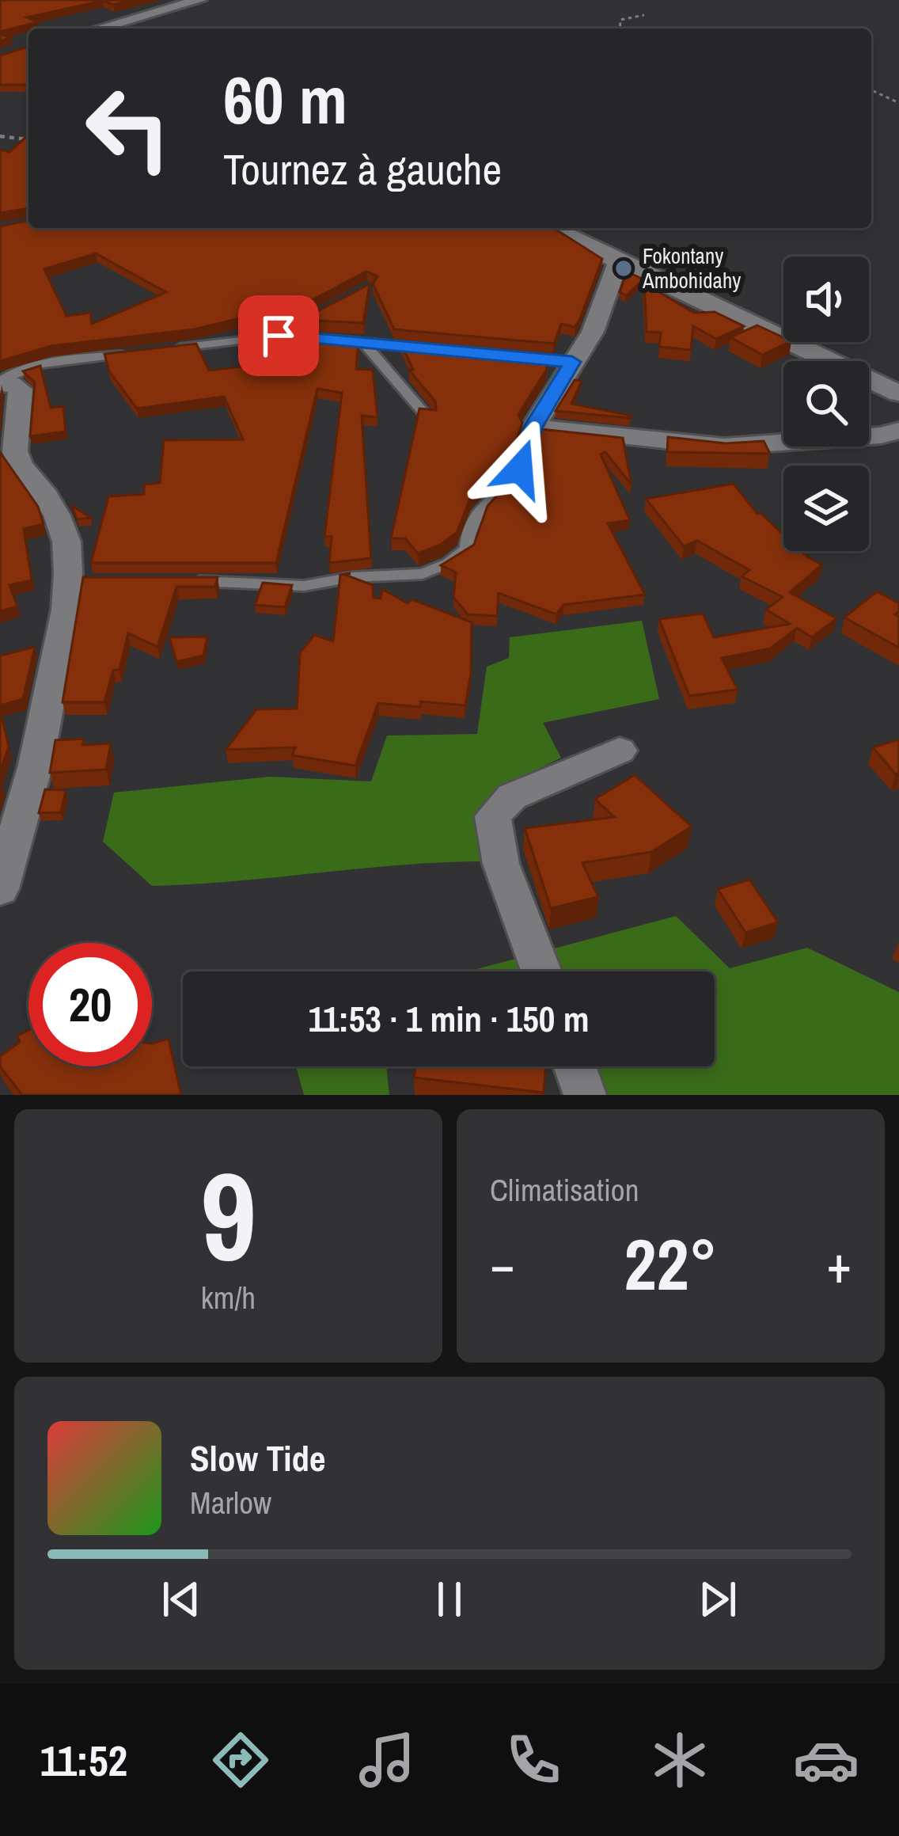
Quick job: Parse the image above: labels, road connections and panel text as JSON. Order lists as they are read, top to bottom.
{
  "places": ["Fokontany Ambohidahy"],
  "page": {
    "turn": ["60 m", "Tournez à gauche"],
    "limit": "20",
    "trip": "11:53 · 1 min · 150 m",
    "tile": [
      ["9", "km/h"],
      "Climatisation"
    ],
    "heat": ["−", "22°", "+"],
    "song": ["Slow Tide", "Marlow"],
    "tabs": "11:52"
  }
}
